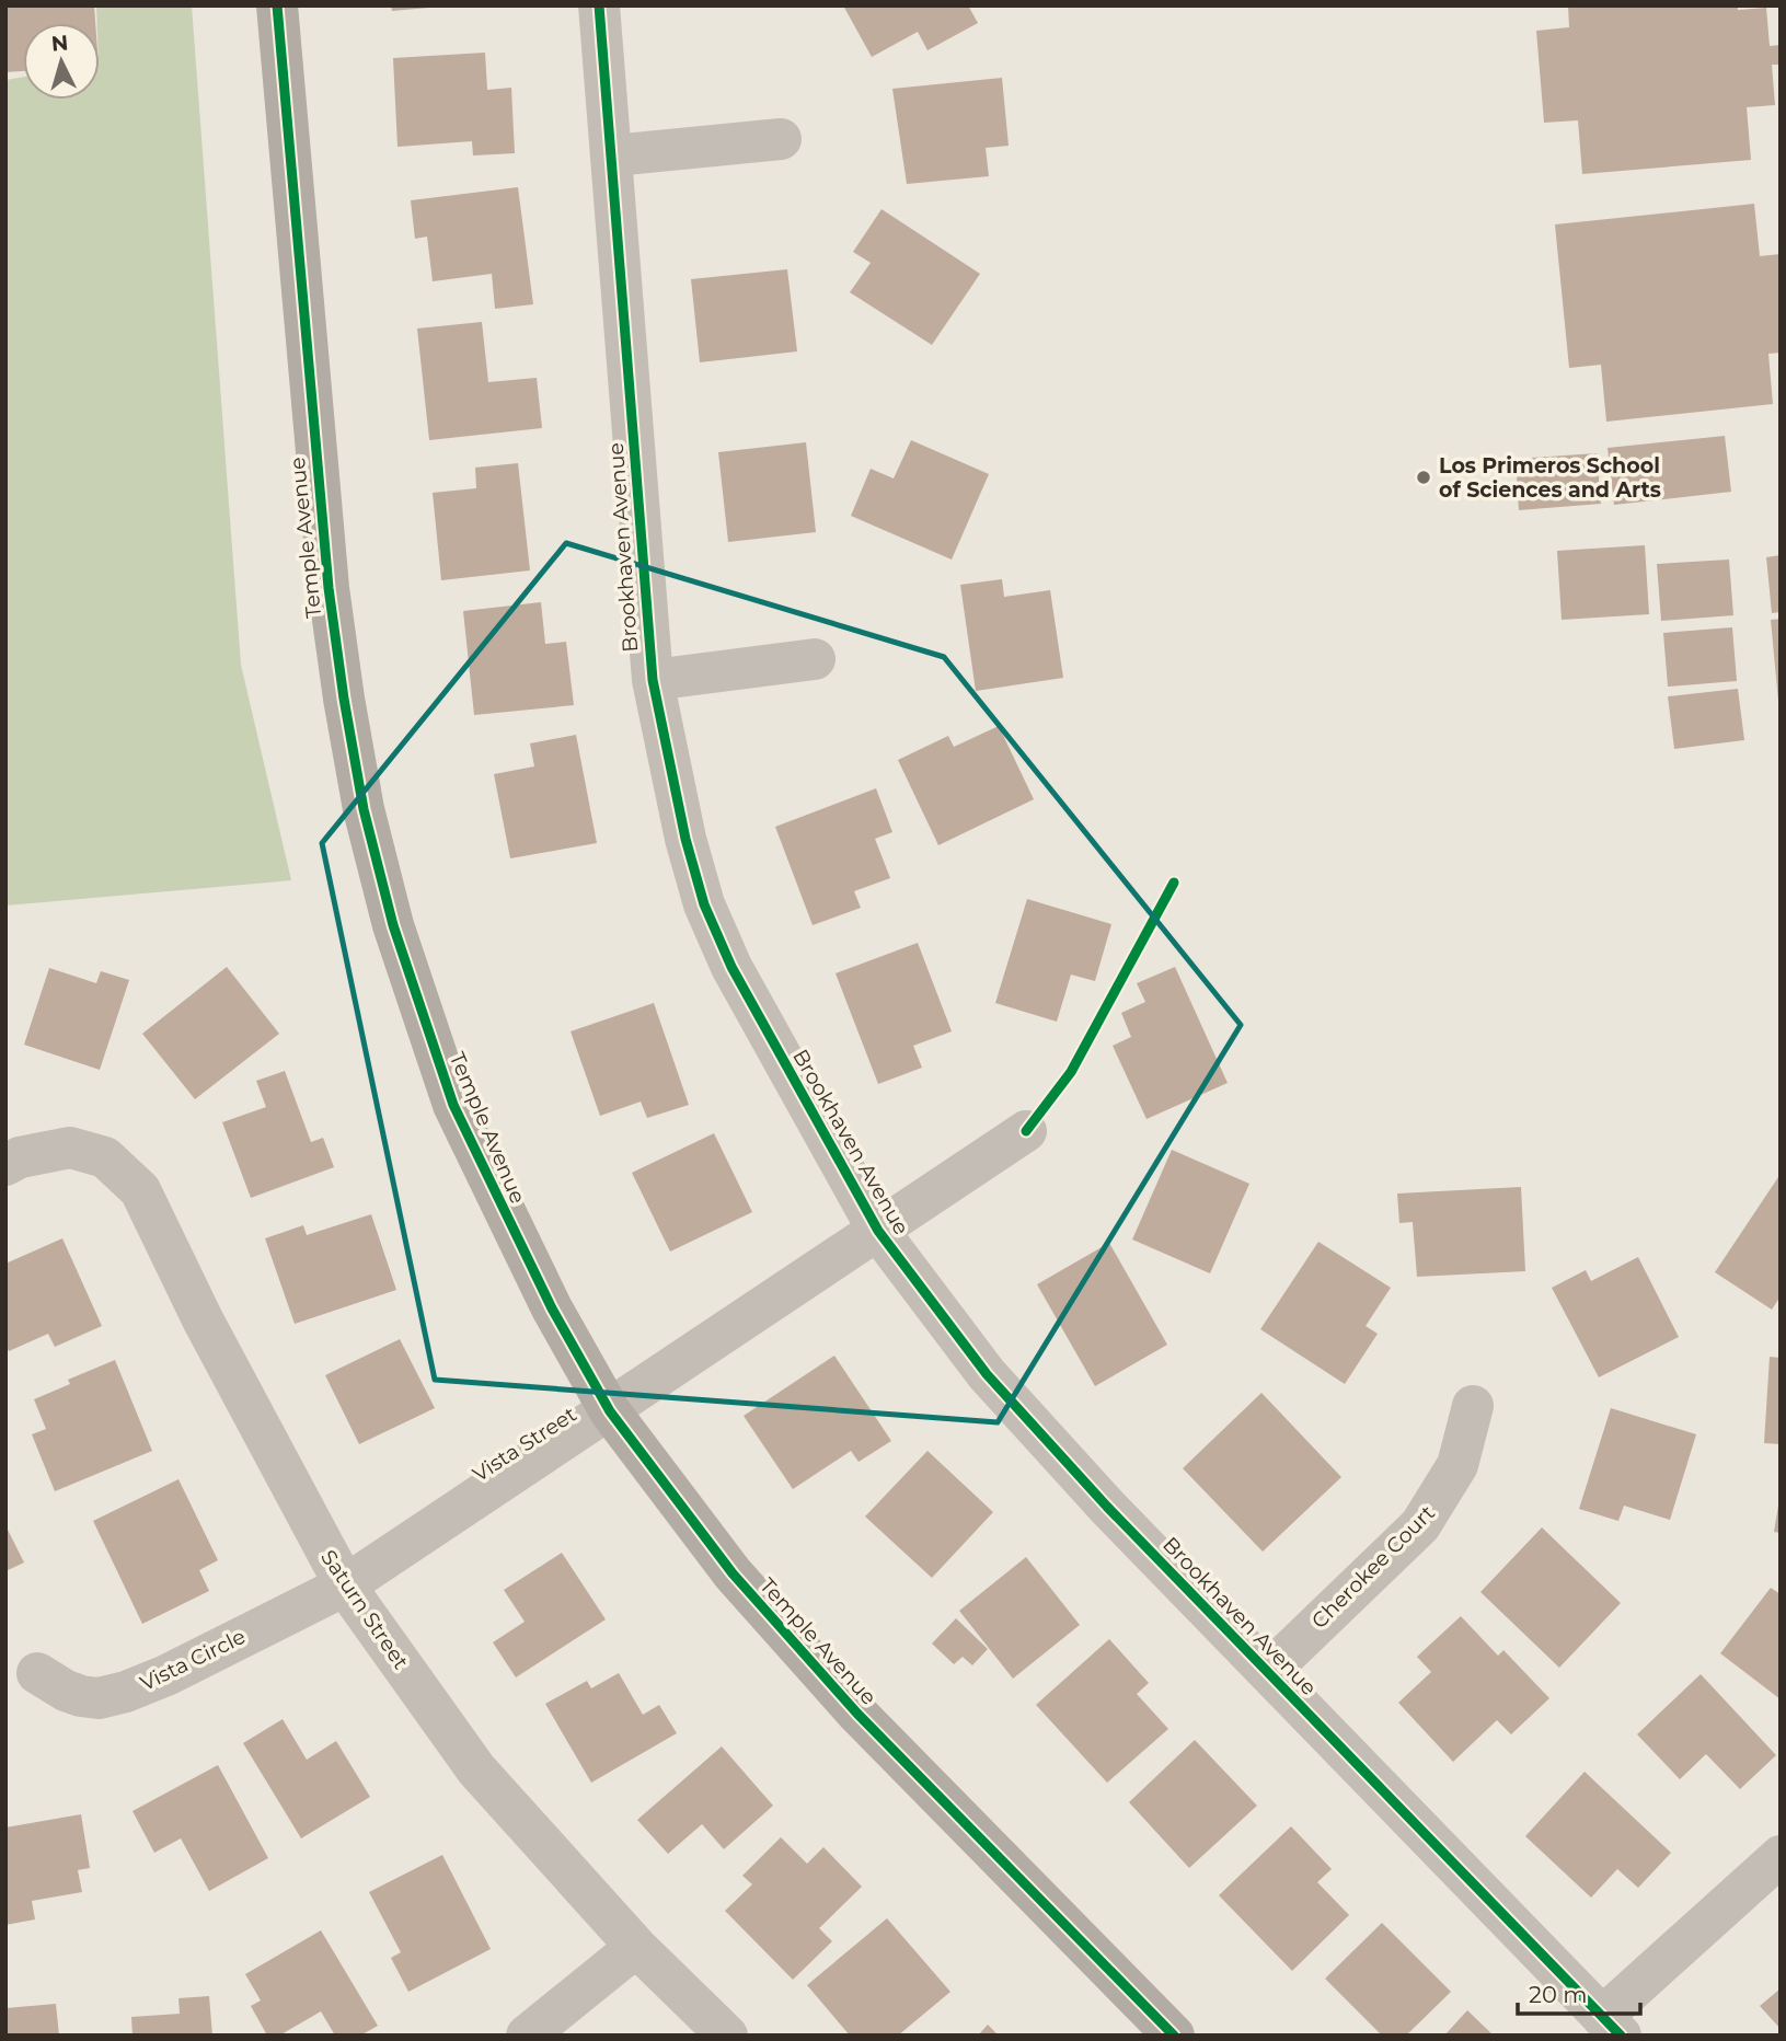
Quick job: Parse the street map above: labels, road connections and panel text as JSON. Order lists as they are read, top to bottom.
{
  "streets": {
    "main road": ["Temple Avenue"],
    "street": [
      "Brookhaven Avenue",
      "Vista Street",
      "Cherokee Court",
      "Saturn Street",
      "Vista Circle"
    ]
  },
  "crossings": [
    ["Temple Avenue", "Vista Street"],
    ["Brookhaven Avenue", "Vista Street"],
    ["Brookhaven Avenue", "Cherokee Court"],
    ["Vista Street", "Saturn Street"],
    ["Vista Street", "Vista Circle"],
    ["Saturn Street", "Vista Circle"]
  ],
  "places": ["Los Primeros School of Sciences and Arts"],
  "scale_bar": "20 m",
  "north": "top"
}
